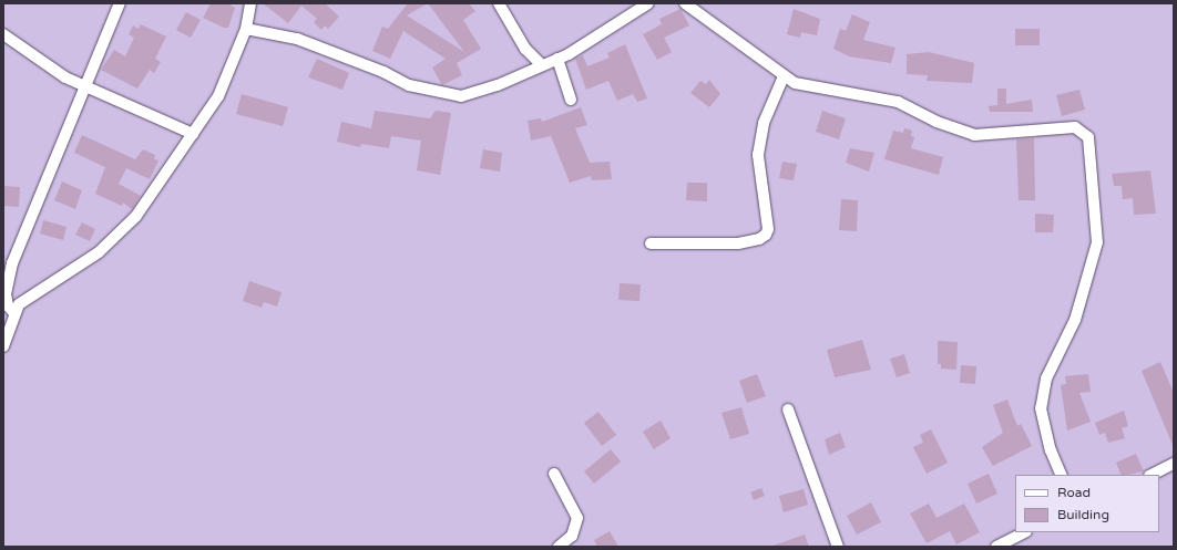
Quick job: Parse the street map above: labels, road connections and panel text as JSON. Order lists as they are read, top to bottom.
{
  "legend": ["Road", "Building"]
}
